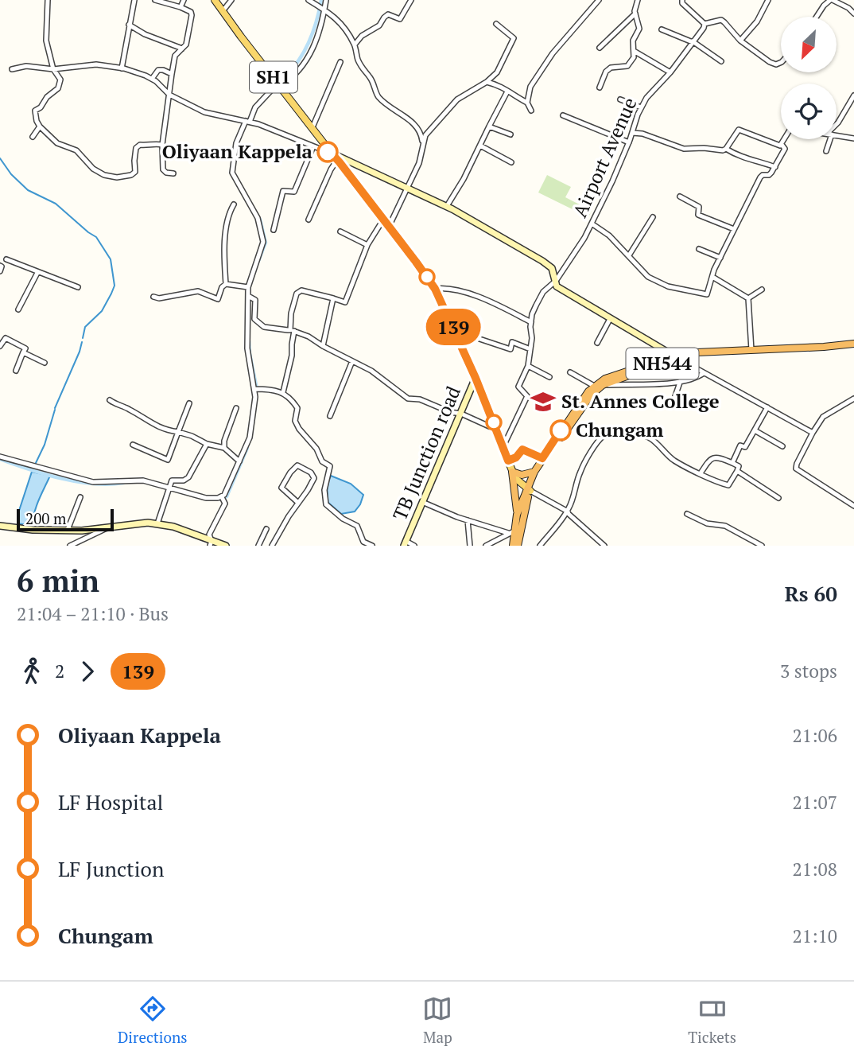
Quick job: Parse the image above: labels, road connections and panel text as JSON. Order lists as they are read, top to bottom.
{
  "streets": {
    "highway": ["SH1", "NH544"],
    "main road": ["TB Junction road"],
    "street": ["Airport Avenue"]
  },
  "crossings": [
    ["SH1", "Airport Avenue"],
    ["SH1", "NH544"],
    ["SH1", "TB Junction road"]
  ],
  "places": {
    "other": ["Oliyaan Kappela", "Chungam"],
    "school or university": ["St. Annes College"]
  },
  "lines": ["bus line 139"],
  "scale_bar": "200 m",
  "north": "bottom left",
  "page": {
    "on_map": "139",
    "scale": "200 m",
    "heading": ["6 min", "21:04 – 21:10 · Bus", "Rs 60"],
    "legs": ["2", "139", "3 stops"],
    "list": [
      {
        "name": "Oliyaan Kappela",
        "value": "21:06"
      },
      {
        "name": "LF Hospital",
        "value": "21:07"
      },
      {
        "name": "LF Junction",
        "value": "21:08"
      },
      {
        "name": "Chungam",
        "value": "21:10"
      }
    ],
    "tabs": ["Directions", "Map", "Tickets"]
  }
}
